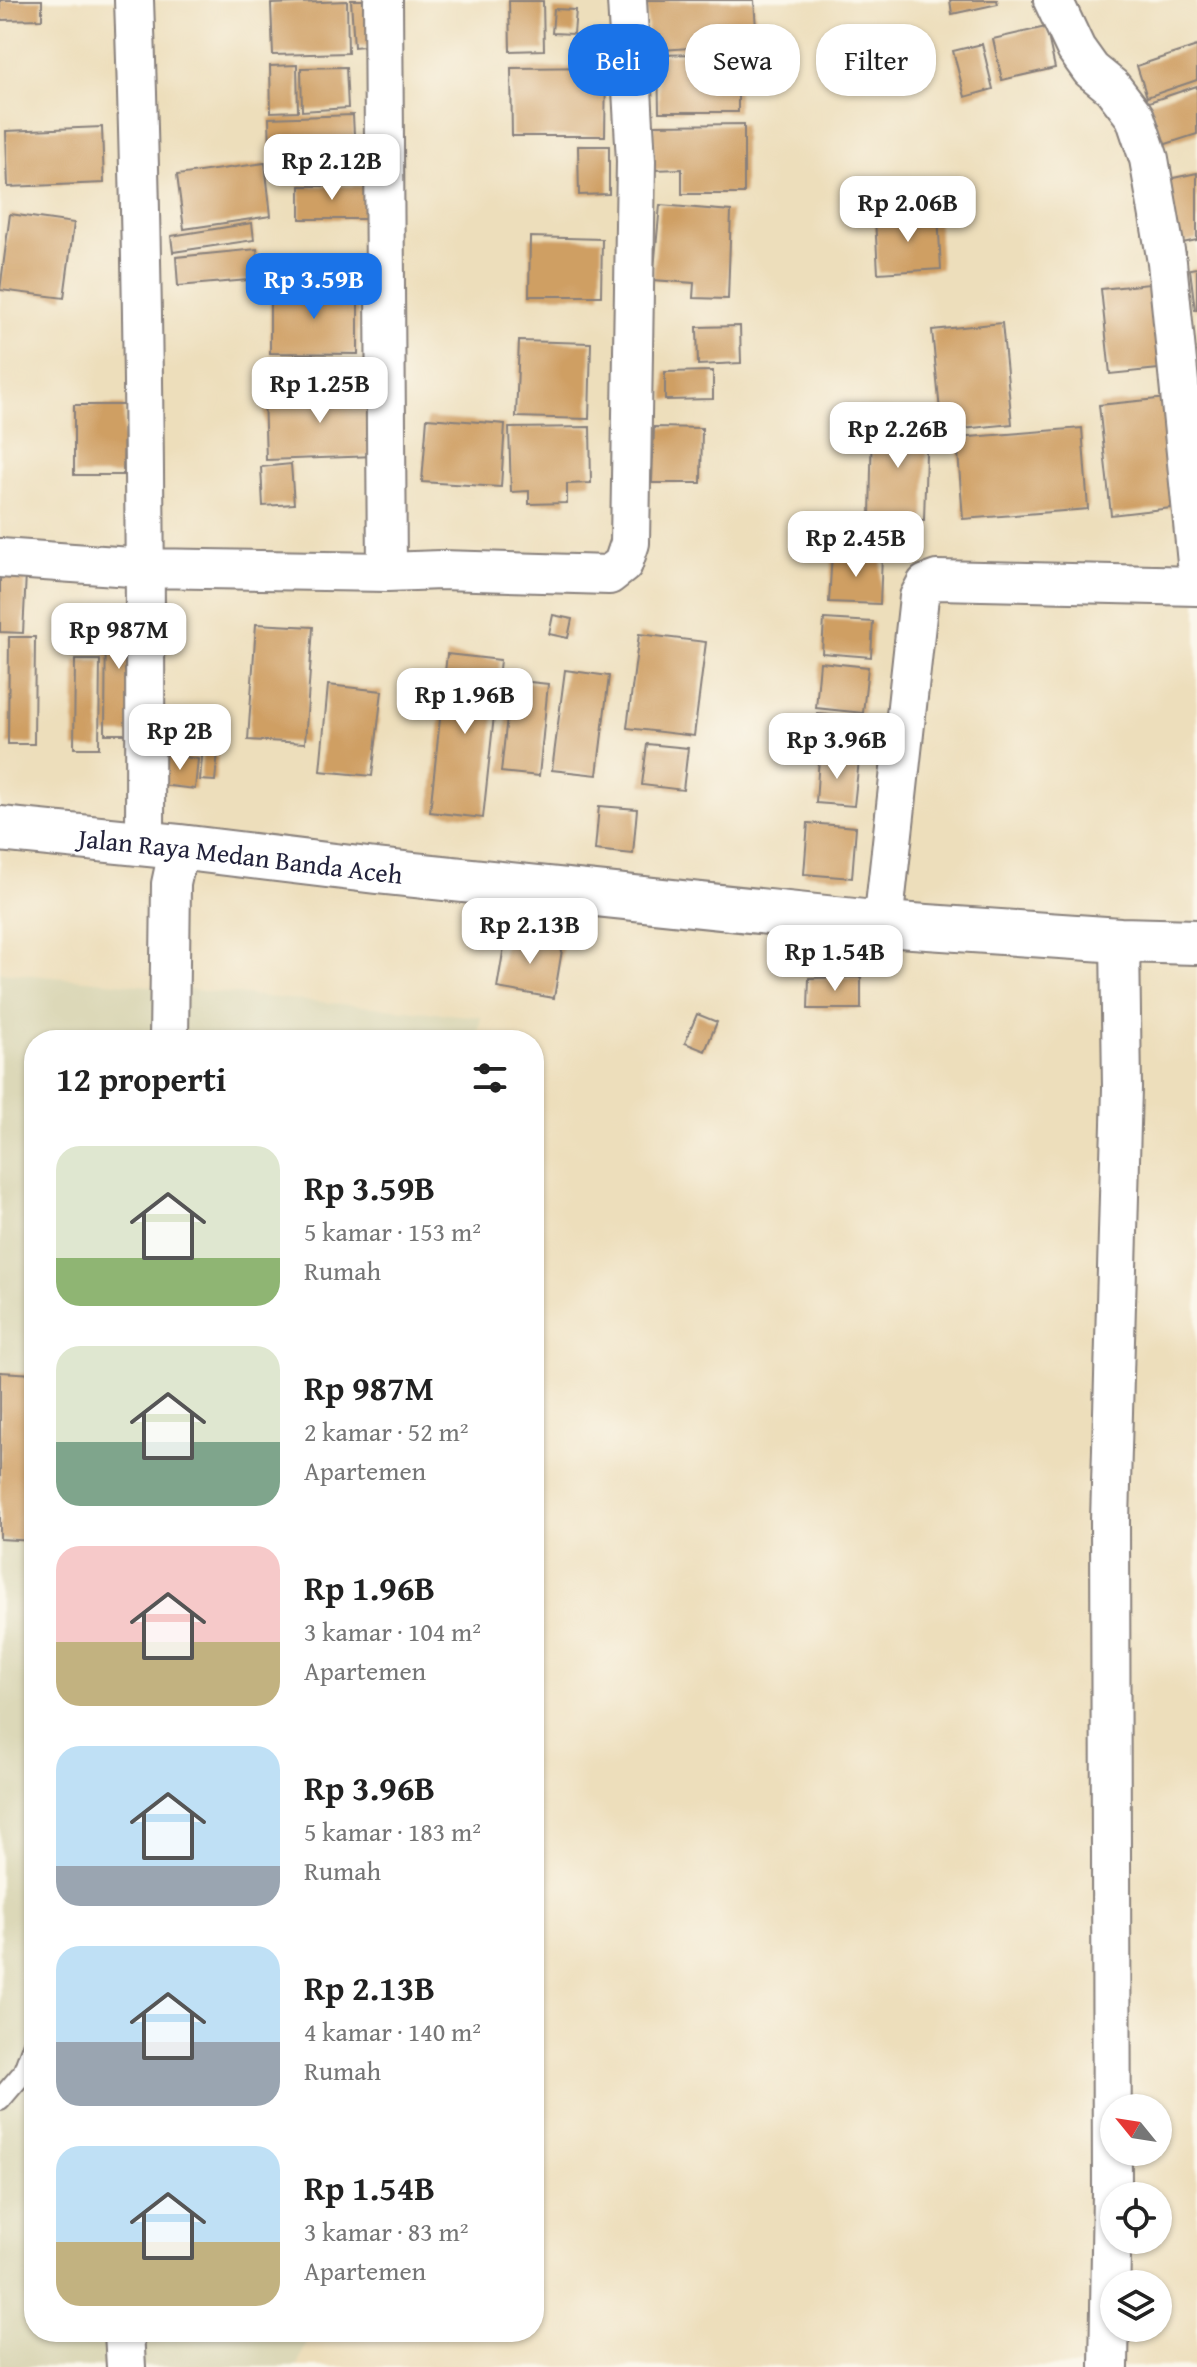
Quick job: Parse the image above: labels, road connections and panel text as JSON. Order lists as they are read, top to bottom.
{
  "streets": {
    "highway": ["Jalan Raya Medan Banda Aceh"]
  },
  "north": "top left",
  "page": {
    "chip": ["Beli", "Sewa", "Filter"],
    "price": [
      "Rp 2.12B",
      "Rp 2.06B",
      "Rp 3.59B",
      "Rp 1.25B",
      "Rp 2.26B",
      "Rp 2.45B",
      "Rp 987M",
      "Rp 1.96B",
      "Rp 2B",
      "Rp 3.96B",
      "Rp 2.13B",
      "Rp 1.54B"
    ],
    "heading": "12 properti",
    "list": [
      {
        "name": "Rp 3.59B",
        "note": "5 kamar · 153 m² · Rumah"
      },
      {
        "name": "Rp 987M",
        "note": "2 kamar · 52 m² · Apartemen"
      },
      {
        "name": "Rp 1.96B",
        "note": "3 kamar · 104 m² · Apartemen"
      },
      {
        "name": "Rp 3.96B",
        "note": "5 kamar · 183 m² · Rumah"
      },
      {
        "name": "Rp 2.13B",
        "note": "4 kamar · 140 m² · Rumah"
      },
      {
        "name": "Rp 1.54B",
        "note": "3 kamar · 83 m² · Apartemen"
      }
    ]
  }
}
